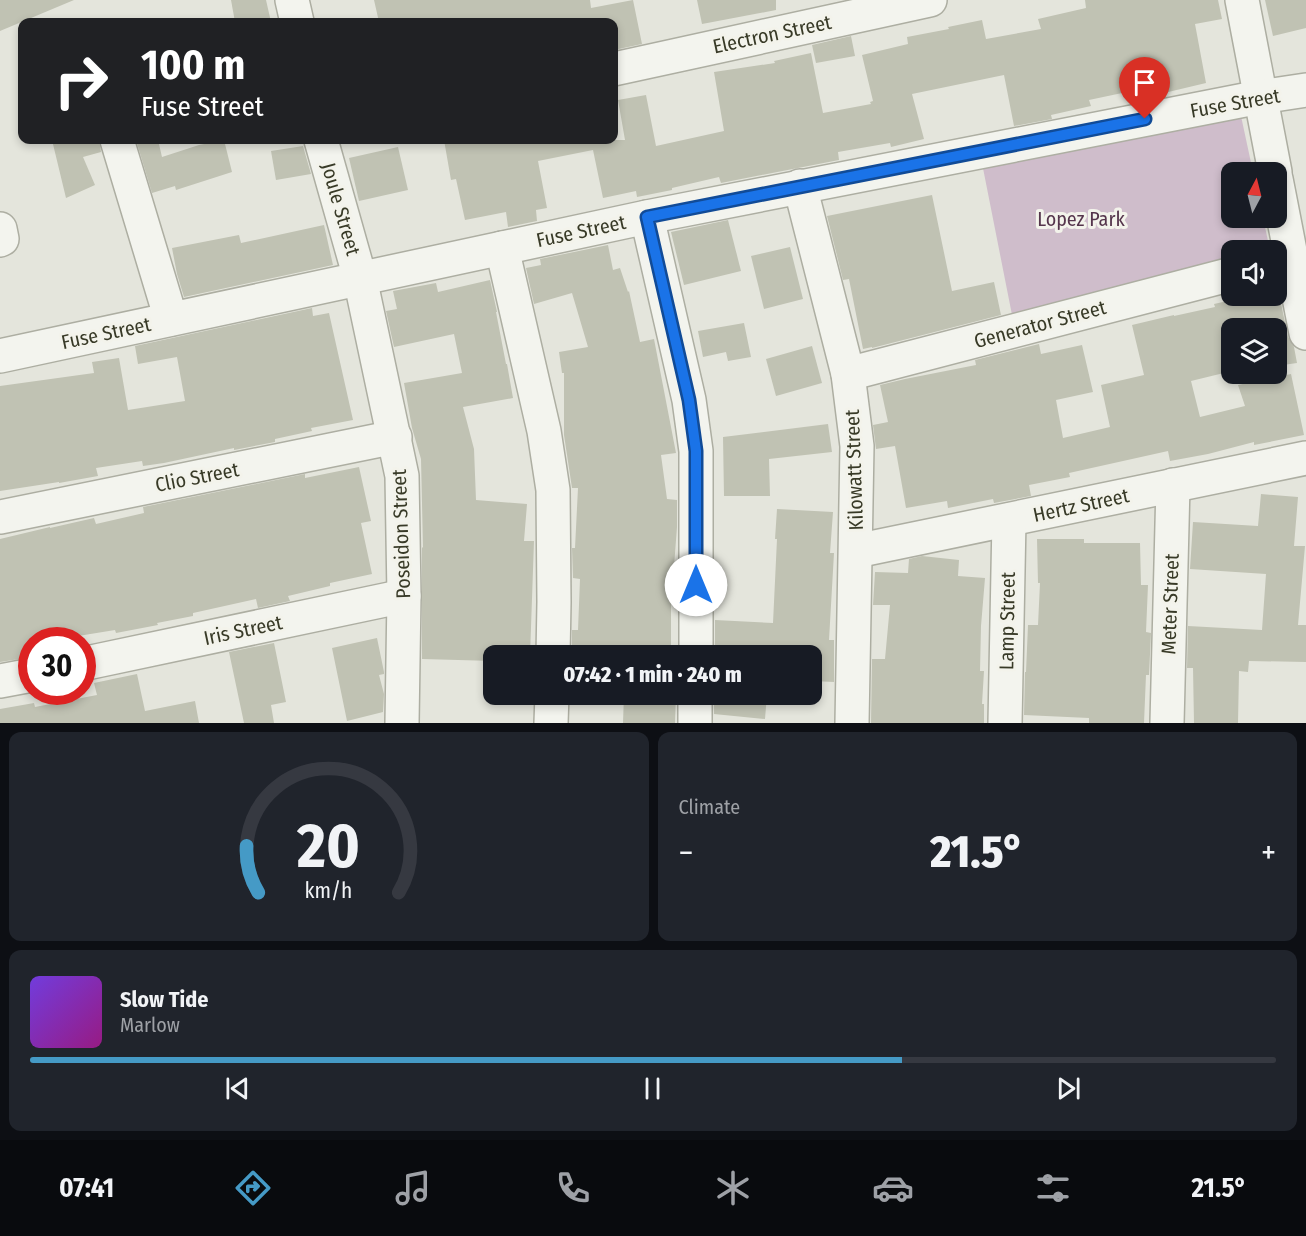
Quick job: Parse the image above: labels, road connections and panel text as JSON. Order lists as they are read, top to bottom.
{
  "streets": {
    "street": [
      "Electron Street",
      "Fuse Street",
      "Joule Street",
      "Generator Street",
      "Kilowatt Street",
      "Clio Street",
      "Hertz Street",
      "Poseidon Street",
      "Meter Street",
      "Lamp Street",
      "Iris Street"
    ]
  },
  "crossings": [
    ["Fuse Street", "Joule Street"],
    ["Fuse Street", "Kilowatt Street"],
    ["Fuse Street", "Poseidon Street"],
    ["Joule Street", "Poseidon Street"],
    ["Generator Street", "Kilowatt Street"],
    ["Kilowatt Street", "Hertz Street"],
    ["Clio Street", "Poseidon Street"],
    ["Hertz Street", "Meter Street"],
    ["Hertz Street", "Lamp Street"],
    ["Poseidon Street", "Iris Street"]
  ],
  "parks": ["Lopez Park"],
  "north": "top",
  "page": {
    "turn": ["100 m", "Fuse Street"],
    "limit": "30",
    "trip": "07:42 · 1 min · 240 m",
    "tile": "Climate",
    "heat": ["−", "21.5°", "+"],
    "song": ["Slow Tide", "Marlow"],
    "tabs": ["07:41", "21.5°"],
    "gauge": ["20", "km/h"]
  }
}
